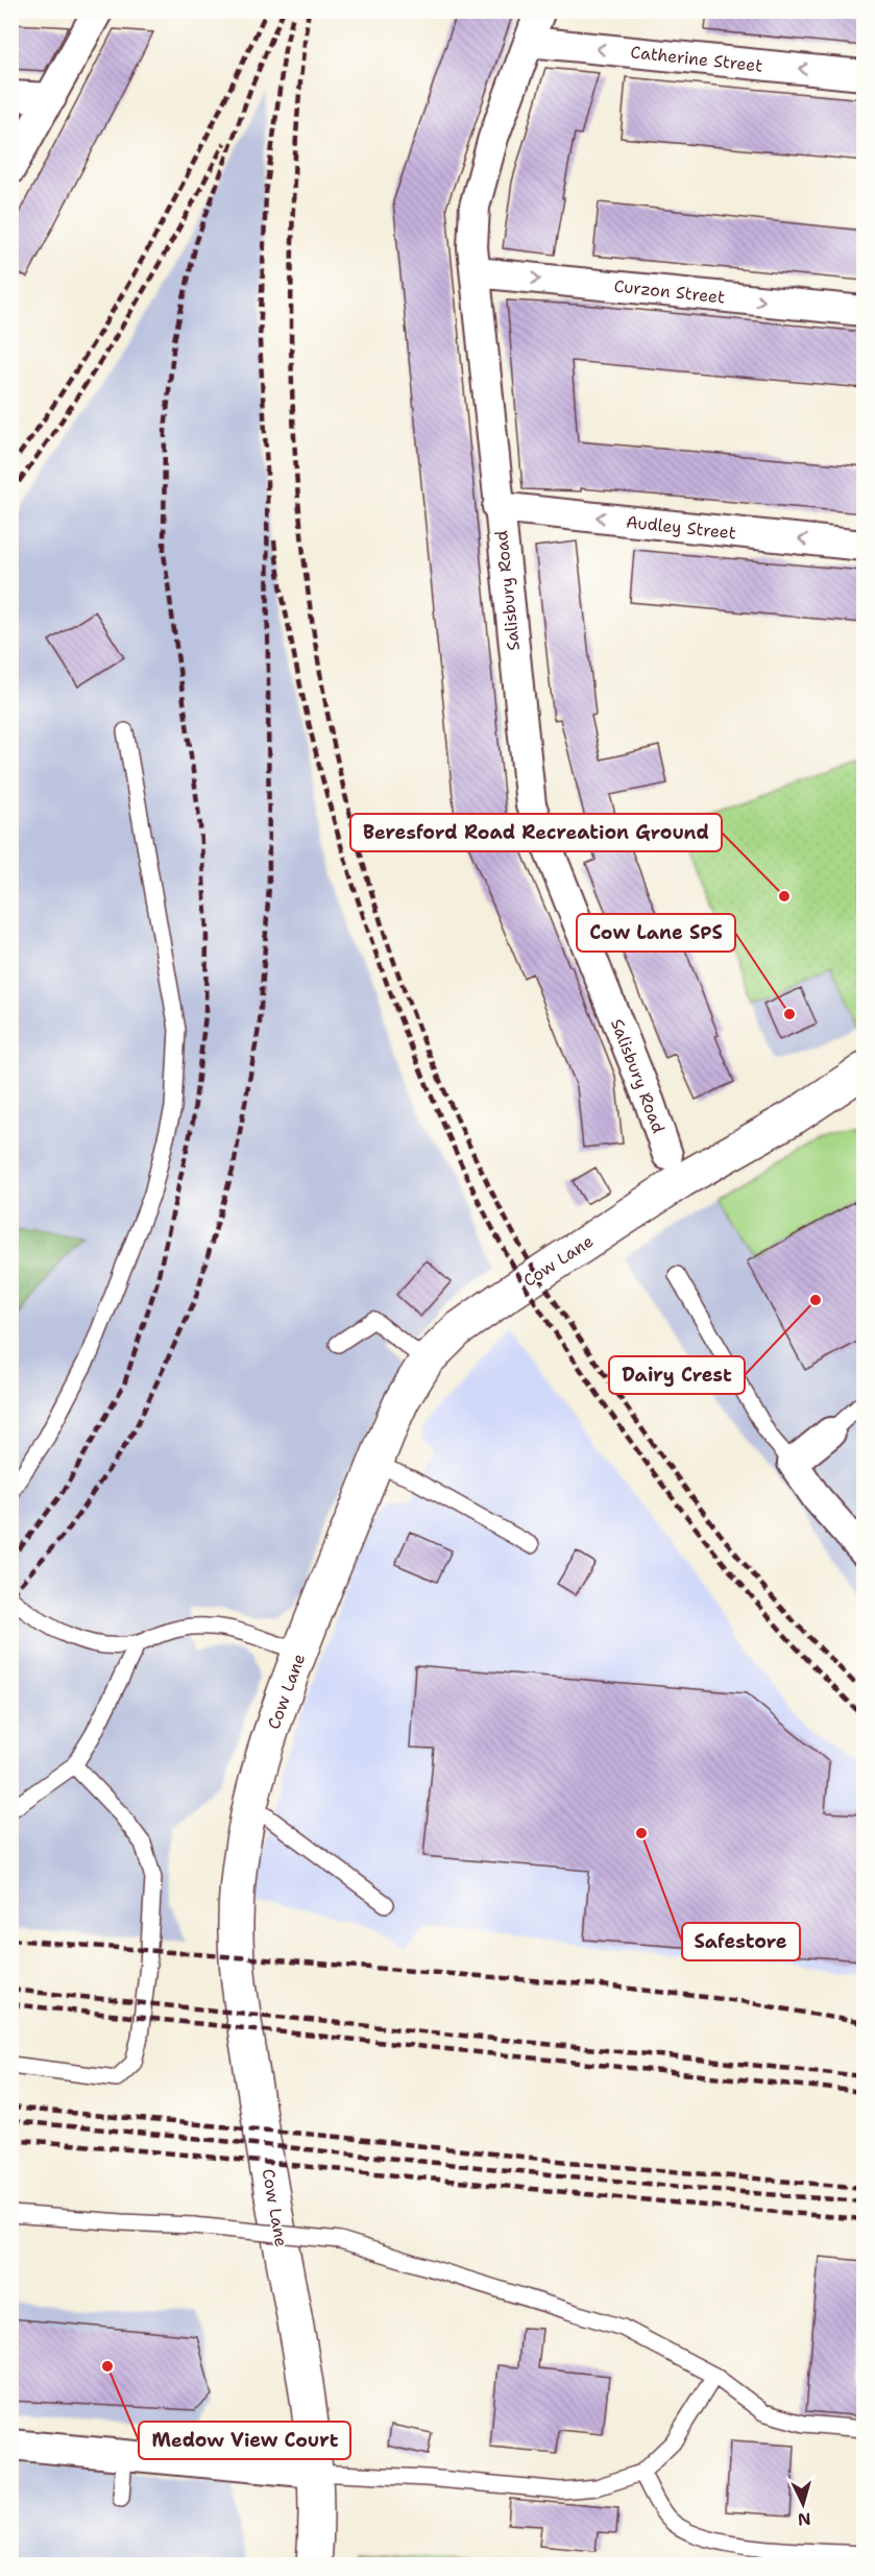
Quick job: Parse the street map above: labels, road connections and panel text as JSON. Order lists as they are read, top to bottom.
{
  "streets": {
    "street": [
      "Catherine Street",
      "Curzon Street",
      "Audley Street",
      "Salisbury Road",
      "Cow Lane"
    ]
  },
  "crossings": [
    ["Catherine Street", "Salisbury Road"],
    ["Curzon Street", "Salisbury Road"],
    ["Audley Street", "Salisbury Road"]
  ],
  "one_way": ["Catherine Street", "Curzon Street", "Audley Street"],
  "places": [
    "Beresford Road Recreation Ground",
    "Cow Lane SPS",
    "Dairy Crest",
    "Safestore",
    "Medow View Court"
  ],
  "north": "bottom"
}
